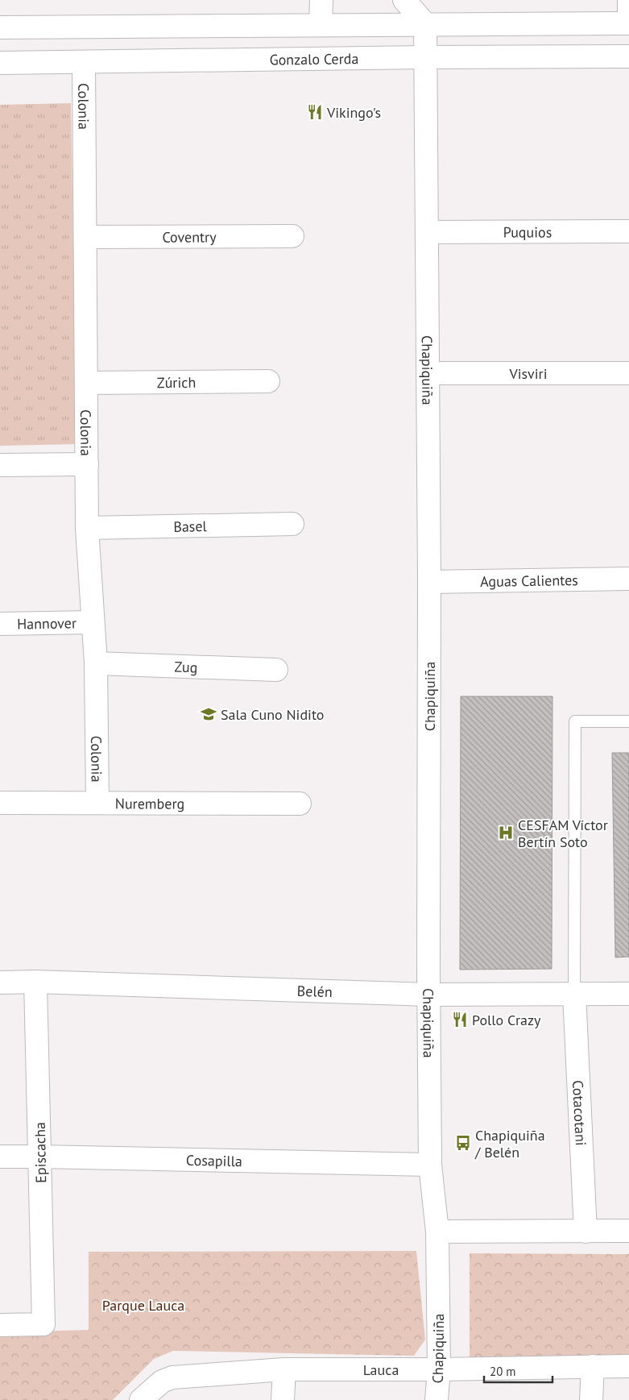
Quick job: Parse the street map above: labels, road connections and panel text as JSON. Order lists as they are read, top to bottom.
{
  "streets": {
    "street": [
      "Gonzalo Cerda",
      "Colonia",
      "Puquios",
      "Coventry",
      "Chapiquiña",
      "Visviri",
      "Zúrich",
      "Basel",
      "Aguas Calientes",
      "Hannover",
      "Zug",
      "Nuremberg",
      "Belén",
      "Cotacotani",
      "Episcacha",
      "Cosapilla",
      "Lauca"
    ]
  },
  "crossings": [
    ["Gonzalo Cerda", "Colonia"],
    ["Gonzalo Cerda", "Chapiquiña"],
    ["Colonia", "Coventry"],
    ["Colonia", "Zúrich"],
    ["Colonia", "Basel"],
    ["Colonia", "Hannover"],
    ["Colonia", "Zug"],
    ["Colonia", "Nuremberg"],
    ["Puquios", "Chapiquiña"],
    ["Chapiquiña", "Visviri"],
    ["Chapiquiña", "Aguas Calientes"],
    ["Chapiquiña", "Belén"],
    ["Chapiquiña", "Cosapilla"],
    ["Chapiquiña", "Lauca"],
    ["Belén", "Cotacotani"],
    ["Belén", "Episcacha"],
    ["Episcacha", "Cosapilla"]
  ],
  "parks": ["Parque Lauca"],
  "places": {
    "restaurant": ["Vikingo's", "Pollo Crazy"],
    "school or university": ["Sala Cuno Nidito"],
    "hospital": ["CESFAM Víctor Bertín Soto"],
    "bus stop": ["Chapiquiña / Belén"]
  },
  "scale_bar": "20 m"
}
